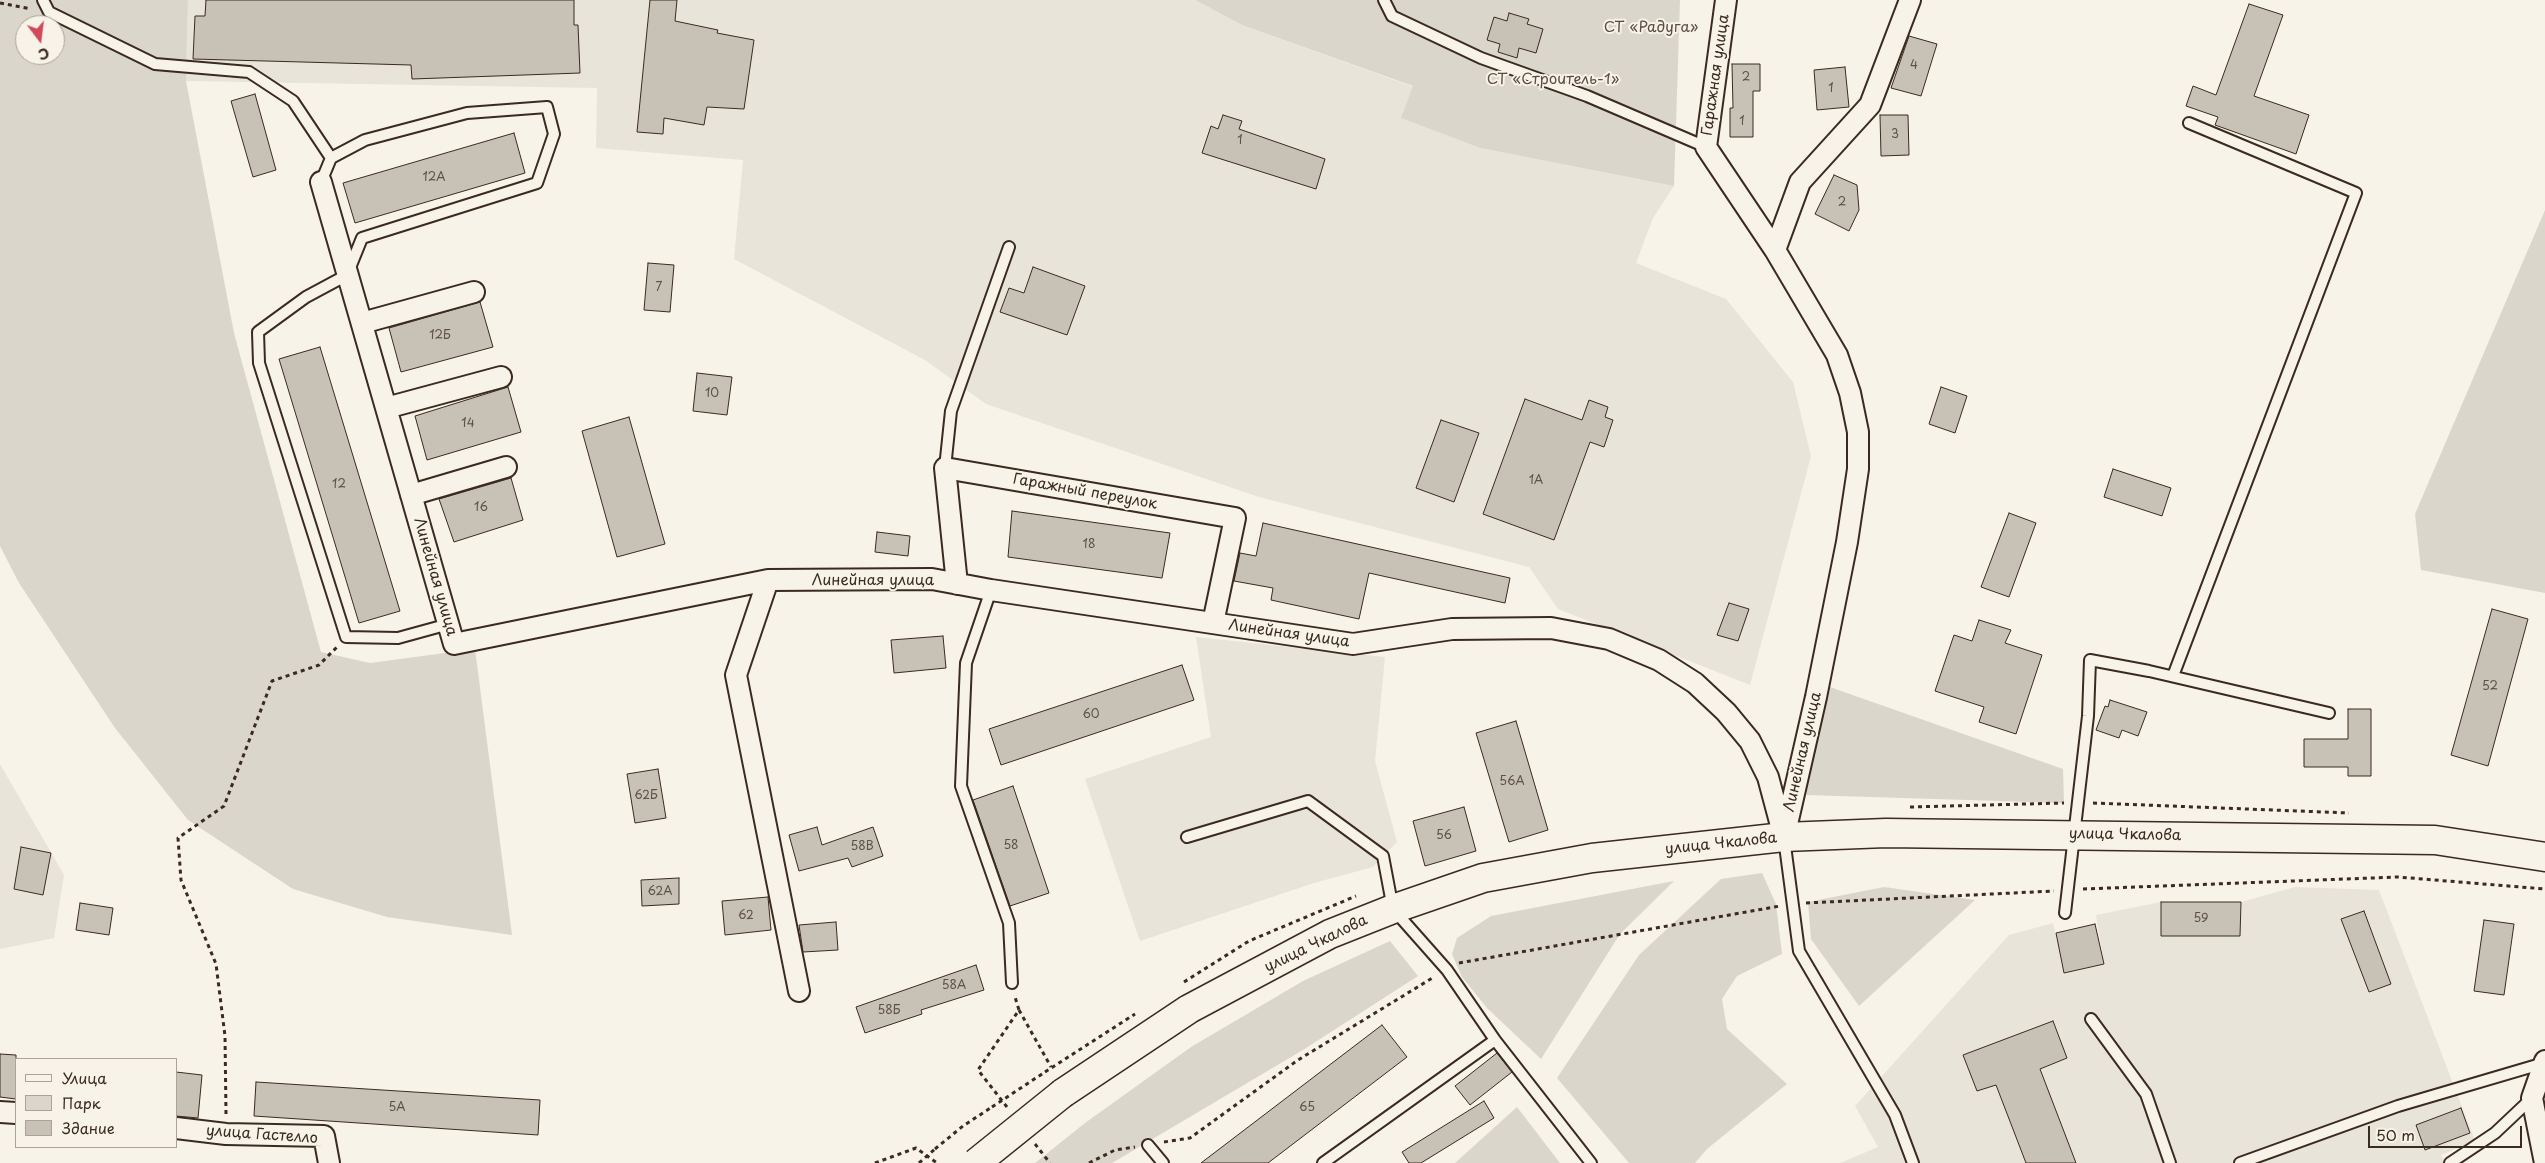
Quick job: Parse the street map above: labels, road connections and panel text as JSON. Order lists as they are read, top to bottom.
{
  "streets": {
    "main road": ["улица Чкалова"],
    "street": [
      "Гаражная улица",
      "Гаражный переулок",
      "Линейная улица",
      "улица Гастелло"
    ]
  },
  "crossings": [
    ["Гаражная улица", "Линейная улица"],
    ["Гаражный переулок", "Линейная улица"],
    ["Линейная улица", "улица Чкалова"]
  ],
  "parks": ["СТ «Радуга»", "СТ «Строитель-1»"],
  "house_numbers": [
    "4",
    "2",
    "1",
    "1",
    "3",
    "1",
    "12А",
    "2",
    "7",
    "12Б",
    "10",
    "14",
    "1А",
    "12",
    "16",
    "18",
    "52",
    "60",
    "56А",
    "62Б",
    "56",
    "58",
    "58В",
    "62А",
    "62",
    "59",
    "58А",
    "58Б",
    "5А",
    "65"
  ],
  "legend": ["Улица", "Парк", "Здание"],
  "scale_bar": "50 m",
  "north": "bottom"
}
